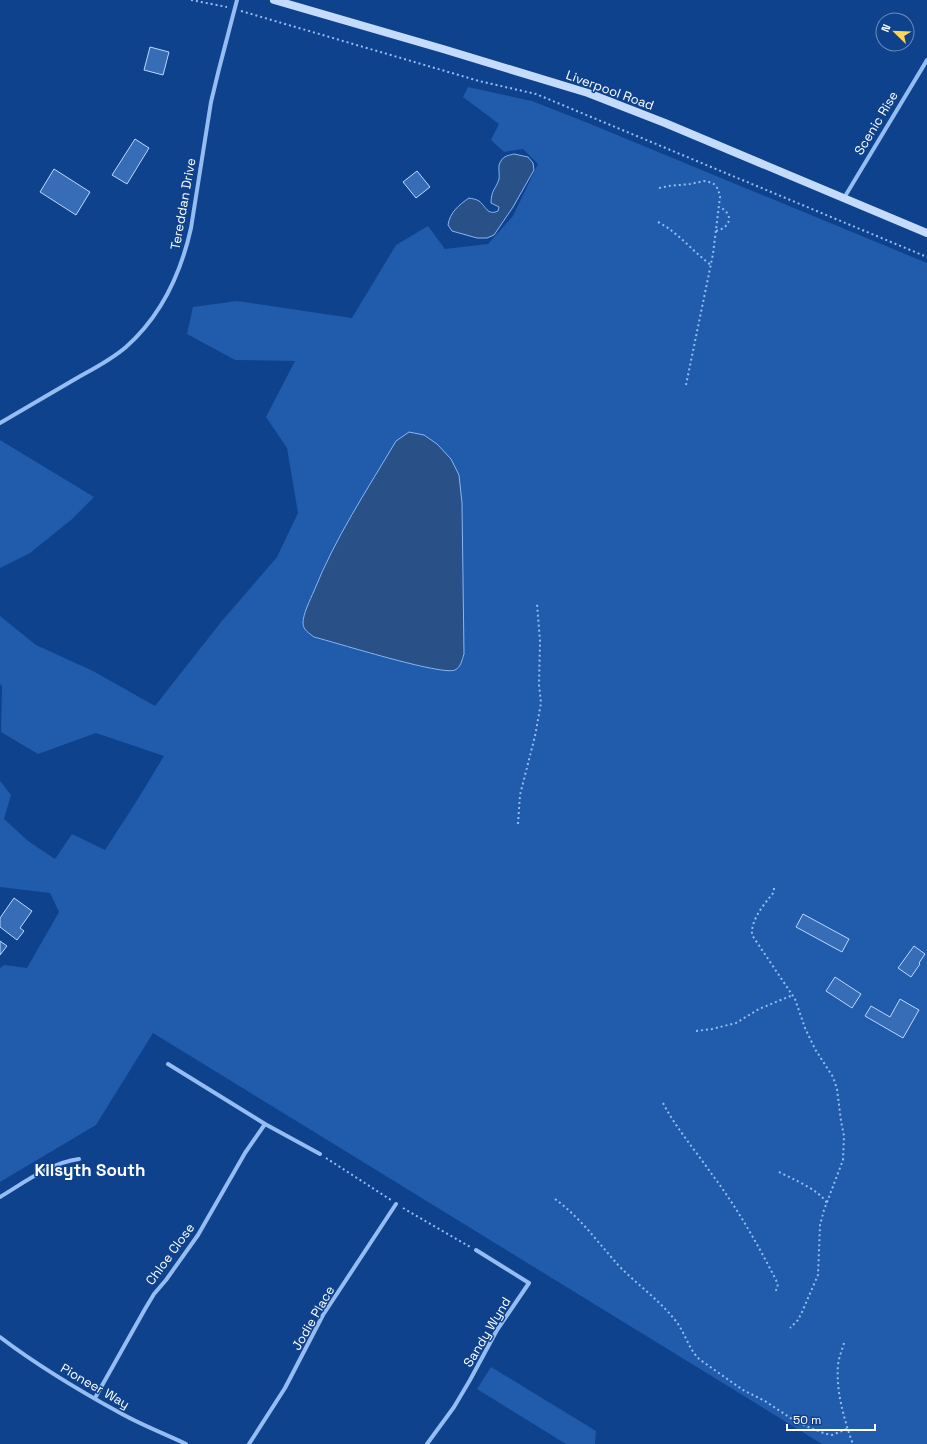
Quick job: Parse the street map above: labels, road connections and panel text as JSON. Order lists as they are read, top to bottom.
{
  "streets": {
    "main road": ["Liverpool Road"],
    "street": [
      "Scenic Rise",
      "Tereddan Drive",
      "Chloe Close",
      "Jodie Place",
      "Sandy Wynd",
      "Pioneer Way"
    ]
  },
  "crossings": [
    ["Liverpool Road", "Scenic Rise"],
    ["Chloe Close", "Pioneer Way"]
  ],
  "districts": ["Kilsyth South"],
  "scale_bar": "50 m",
  "north": "top left"
}
